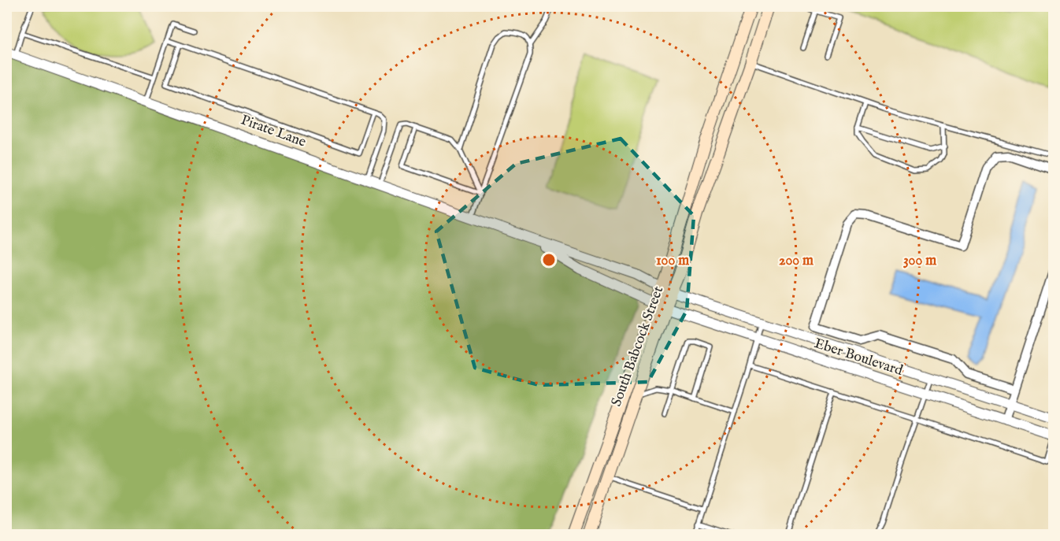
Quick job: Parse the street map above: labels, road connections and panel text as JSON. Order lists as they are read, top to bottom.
{
  "streets": {
    "main road": ["South Babcock Street"],
    "street": ["Pirate Lane", "Eber Boulevard"]
  },
  "crossings": [
    ["Pirate Lane", "South Babcock Street"],
    ["Pirate Lane", "Eber Boulevard"],
    ["South Babcock Street", "Eber Boulevard"]
  ],
  "rings": ["100 m", "200 m", "300 m"]
}
